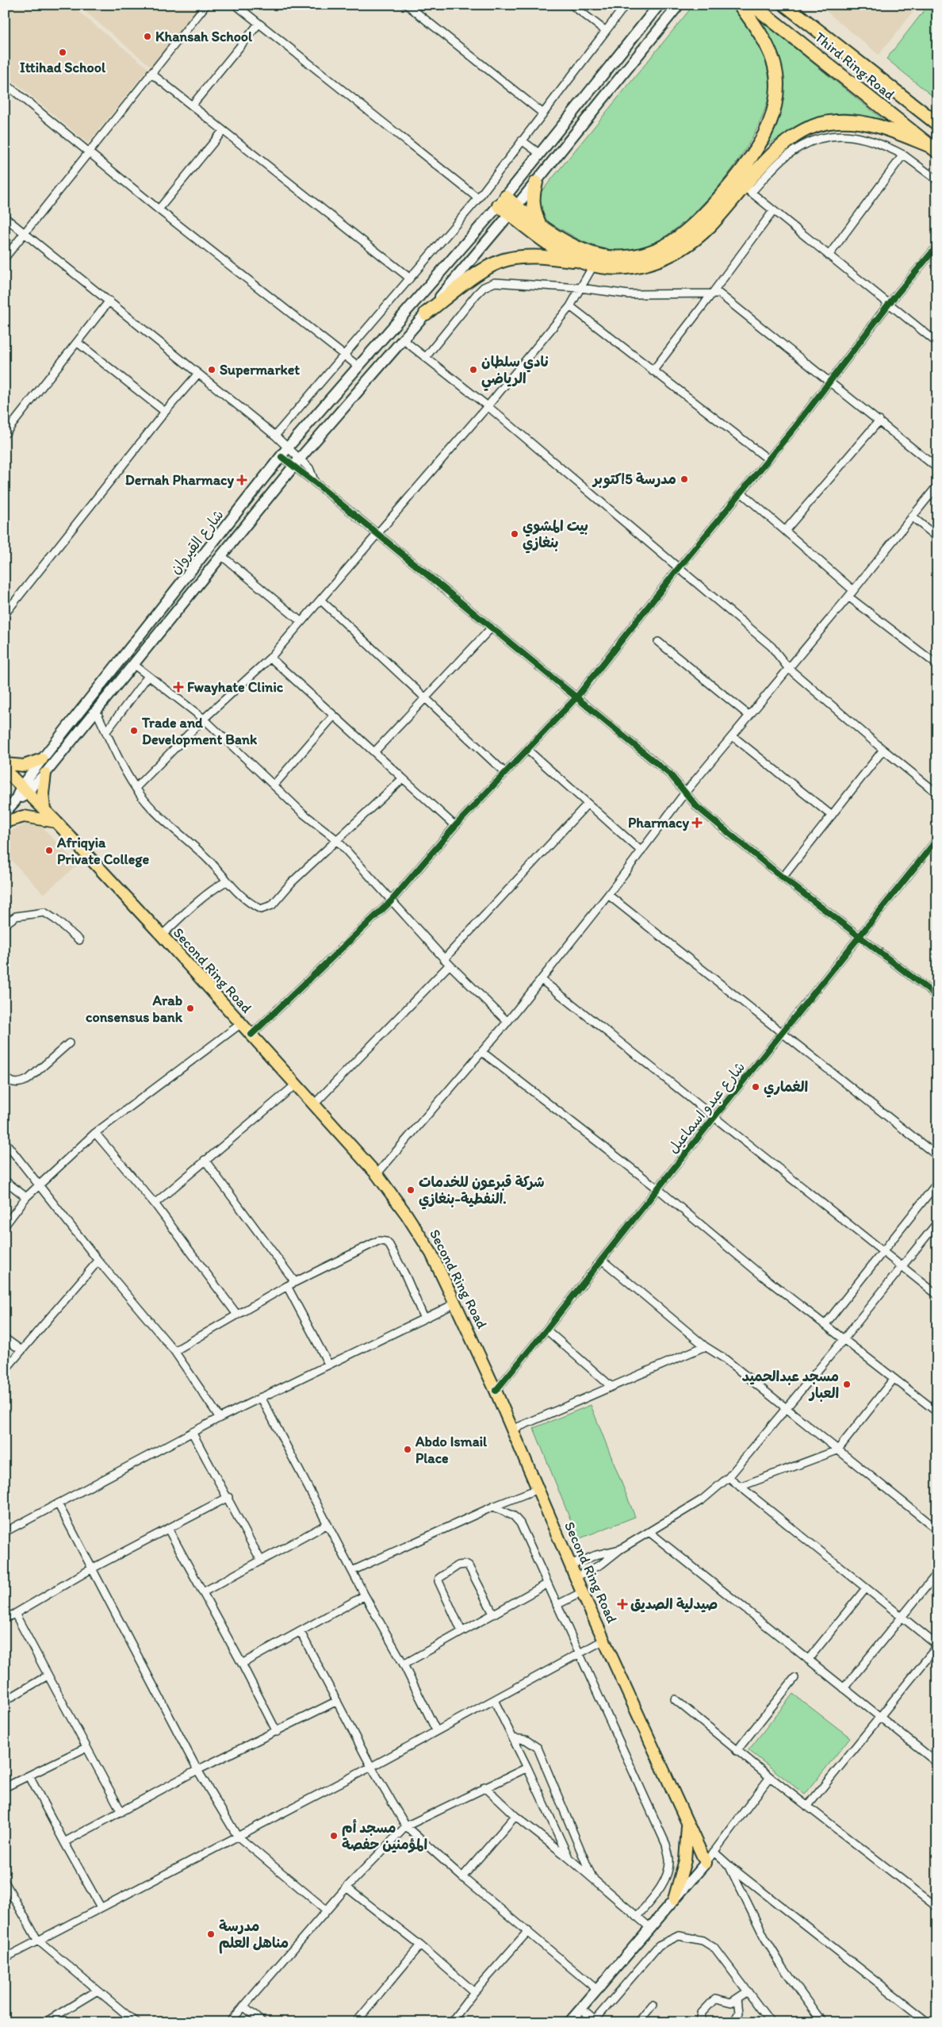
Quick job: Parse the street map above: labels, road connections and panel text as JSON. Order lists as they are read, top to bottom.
{
  "streets": {
    "highway": ["Third Ring Road"],
    "main road": ["شارع القيروان", "Second Ring Road"],
    "street": ["شارع عبدو اسماعيل"]
  },
  "crossings": [
    ["شارع القيروان", "Second Ring Road"],
    ["Second Ring Road", "شارع عبدو اسماعيل"]
  ],
  "places": {
    "other": [
      "Khansah School",
      "Ittihad School",
      "Supermarket",
      "نادي سلطان الرياضي",
      "مدرسة 5اكتوبر",
      "بيت المشوي بنغازي",
      "Trade and Development Bank",
      "Afriqyia Private College",
      "Arab consensus bank",
      "الغماري",
      "شركة قبرعون للخدمات النفطية-بنغازي.",
      "مسجد عبدالحميد العبار",
      "Abdo Ismail Place",
      "مسجد أم المؤمنين حفصة",
      "مدرسة مناهل العلم"
    ],
    "health": [
      "Dernah Pharmacy",
      "Fwayhate Clinic",
      "Pharmacy",
      "صيدلية الصديق"
    ]
  }
}
